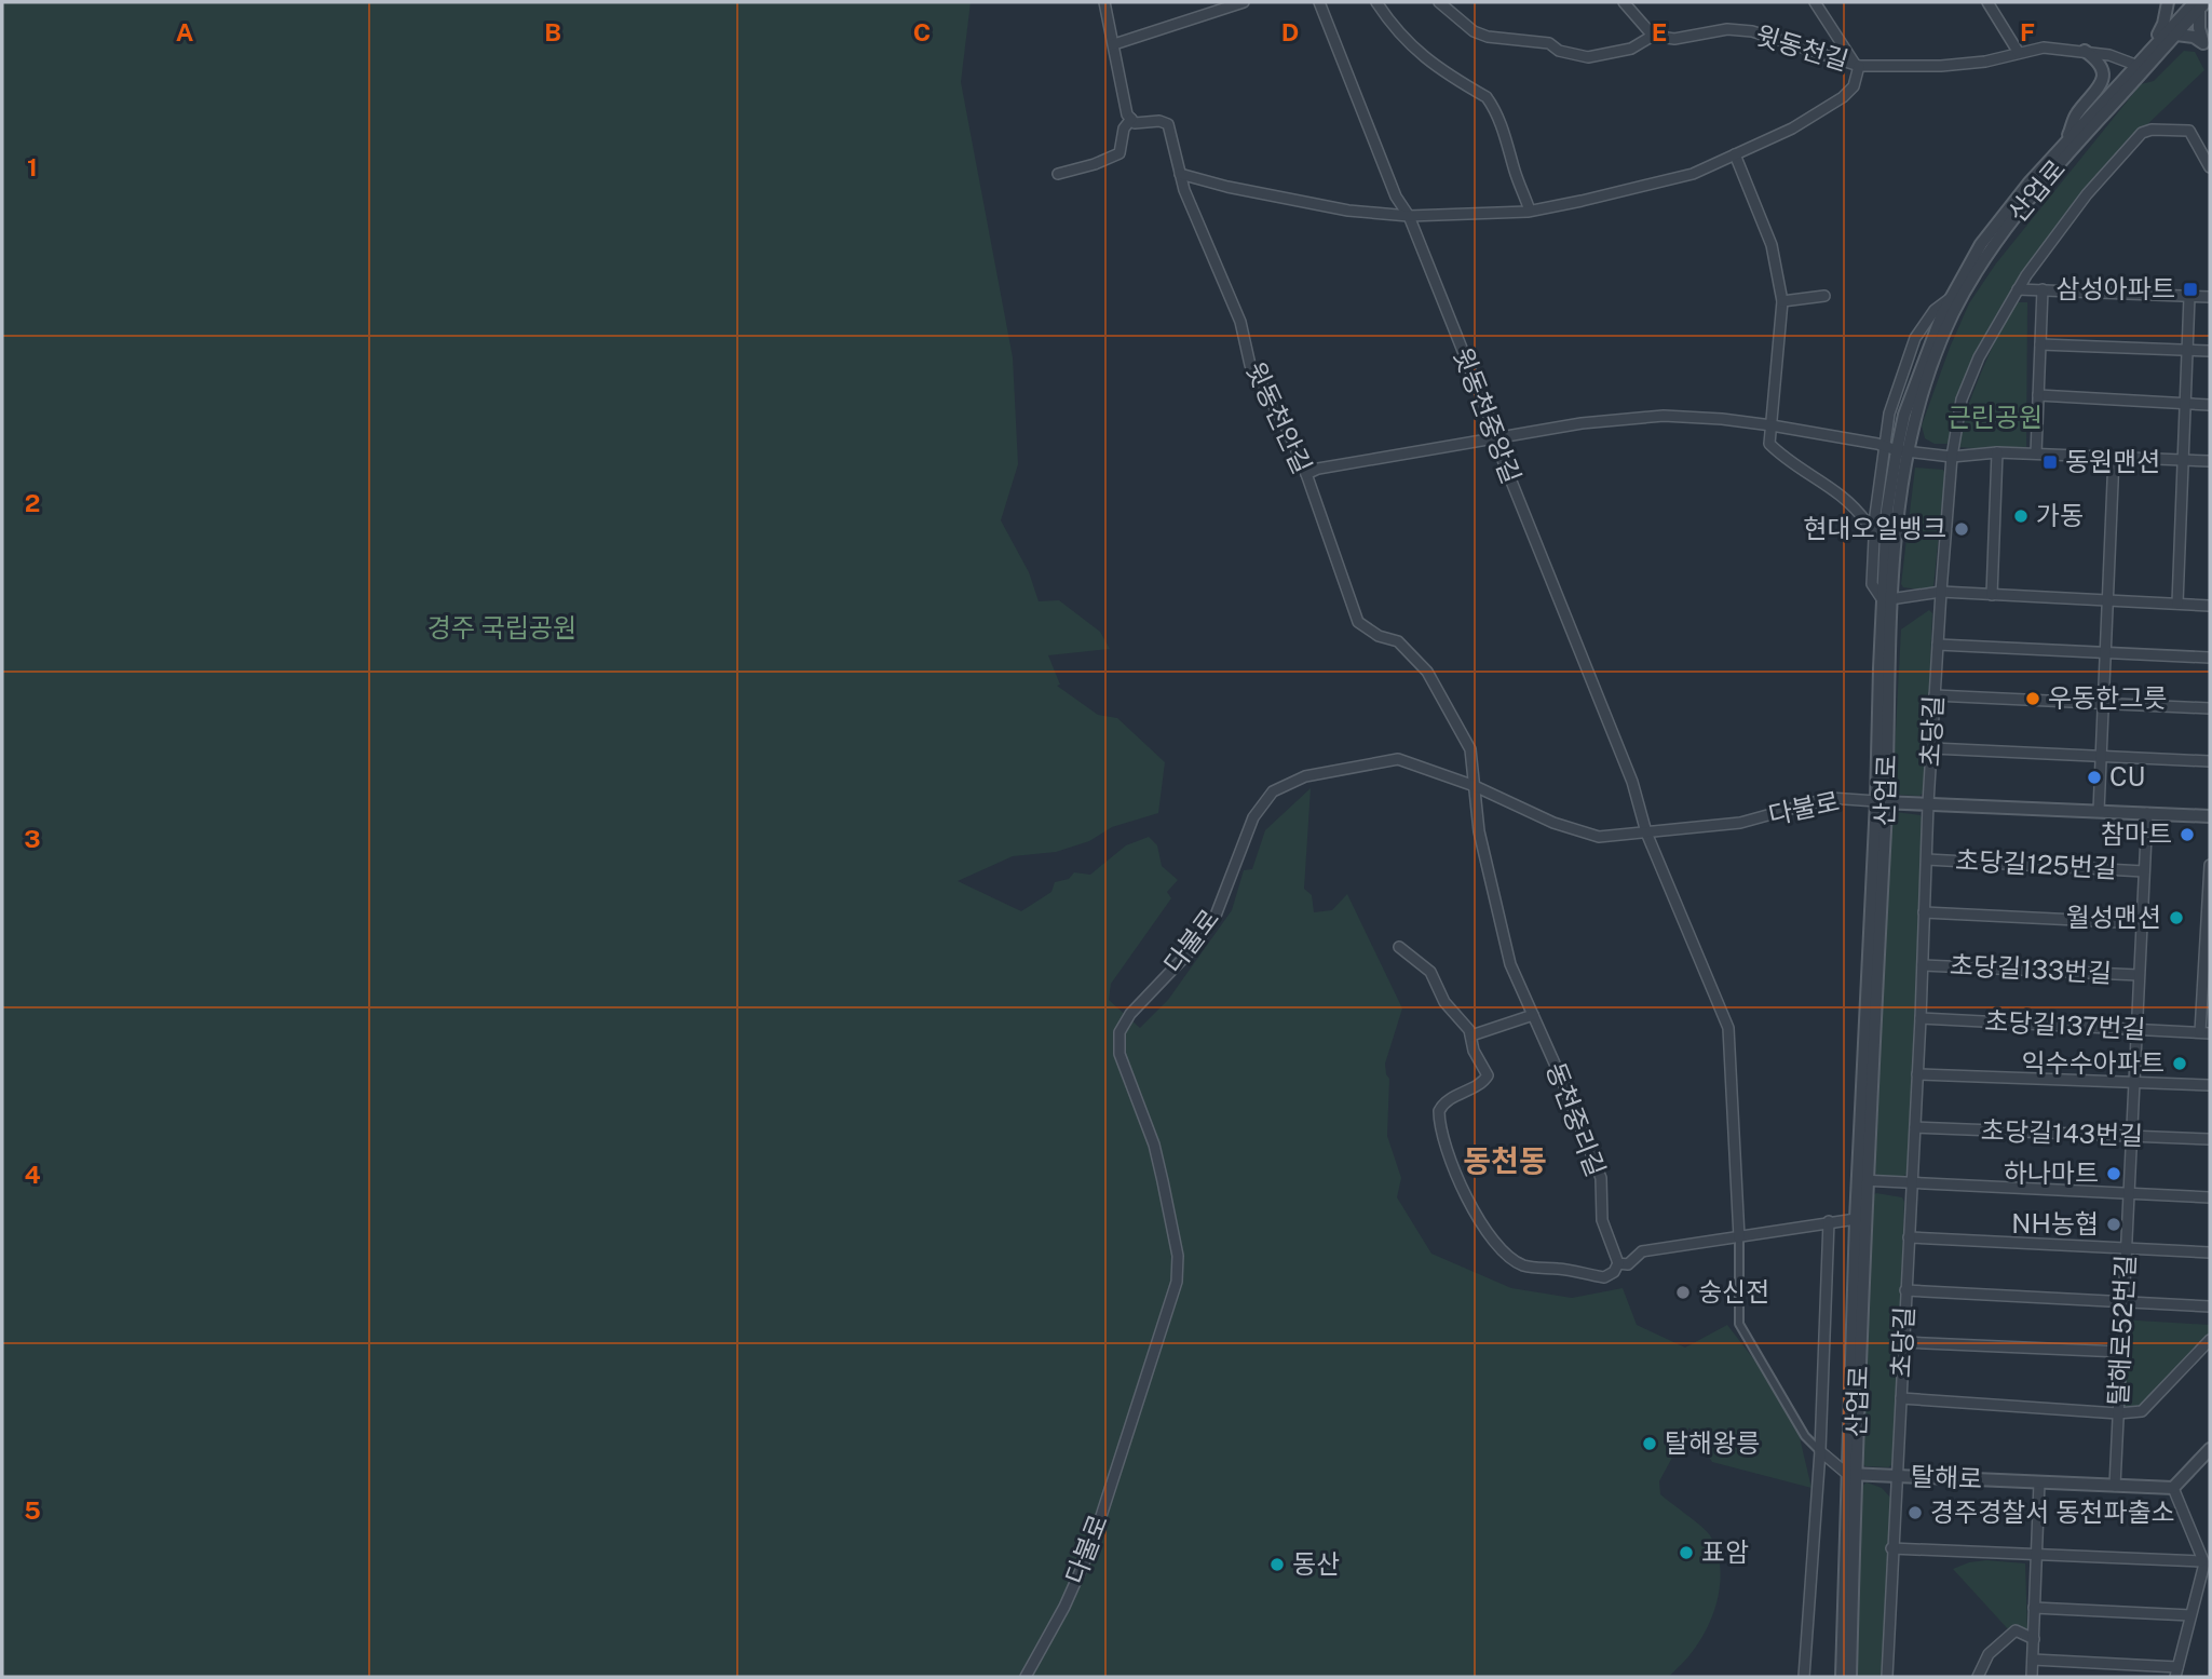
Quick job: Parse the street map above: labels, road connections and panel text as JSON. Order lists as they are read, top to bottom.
{
  "streets": {
    "street": [
      "윗동천길",
      "산업로",
      "윗동천중앙길",
      "윗동천안길",
      "초당길",
      "다불로",
      "초당길125번길",
      "초당길133번길",
      "초당길137번길",
      "동천중리길",
      "초당길143번길",
      "탈해로52번길",
      "탈해로"
    ]
  },
  "crossings": [
    ["윗동천길", "산업로"],
    ["산업로", "다불로"],
    ["산업로", "탈해로"],
    ["윗동천중앙길", "다불로"],
    ["윗동천안길", "다불로"],
    ["윗동천안길", "동천중리길"],
    ["초당길", "초당길125번길"],
    ["초당길", "초당길133번길"],
    ["초당길", "초당길137번길"],
    ["초당길", "초당길143번길"],
    ["초당길", "탈해로"],
    ["다불로", "동천중리길"],
    ["초당길125번길", "탈해로52번길"],
    ["초당길133번길", "탈해로52번길"],
    ["초당길137번길", "탈해로52번길"],
    ["초당길143번길", "탈해로52번길"],
    ["탈해로52번길", "탈해로"]
  ],
  "districts": ["동천동"],
  "parks": ["근린공원", "경주 국립공원"],
  "places": {
    "transit": ["삼성아파트", "동원맨션"],
    "other": [
      "가동",
      "현대오일뱅크",
      "우동한그릇",
      "CU",
      "참마트",
      "월성맨션",
      "익수수아파트",
      "하나마트",
      "NH농협",
      "숭신전",
      "탈해왕릉",
      "경주경찰서 동천파출소",
      "표암",
      "동산"
    ]
  },
  "grid": {
    "columns": [
      "A",
      "B",
      "C",
      "D",
      "E",
      "F"
    ],
    "rows": [
      "1",
      "2",
      "3",
      "4",
      "5"
    ]
  }
}
